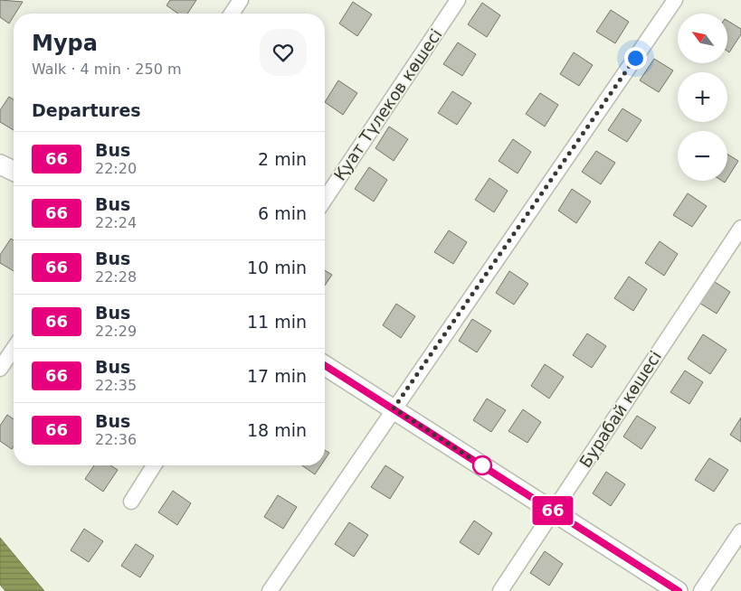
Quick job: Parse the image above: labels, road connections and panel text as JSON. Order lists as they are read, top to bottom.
{
  "streets": {
    "street": ["Қуат Түлеков көшесі", "Бурабай көшесi"]
  },
  "lines": ["bus line 66"],
  "north": "top left",
  "page": {
    "on_map": "66",
    "map_buttons": ["+", "−"],
    "heading": [
      ["Мура", "Walk · 4 min · 250 m"],
      "Departures"
    ],
    "list": [
      {
        "mark": "66",
        "name": "Bus",
        "note": "22:20",
        "value": "2 min"
      },
      {
        "mark": "66",
        "name": "Bus",
        "note": "22:24",
        "value": "6 min"
      },
      {
        "mark": "66",
        "name": "Bus",
        "note": "22:28",
        "value": "10 min"
      },
      {
        "mark": "66",
        "name": "Bus",
        "note": "22:29",
        "value": "11 min"
      },
      {
        "mark": "66",
        "name": "Bus",
        "note": "22:35",
        "value": "17 min"
      },
      {
        "mark": "66",
        "name": "Bus",
        "note": "22:36",
        "value": "18 min"
      }
    ]
  }
}
